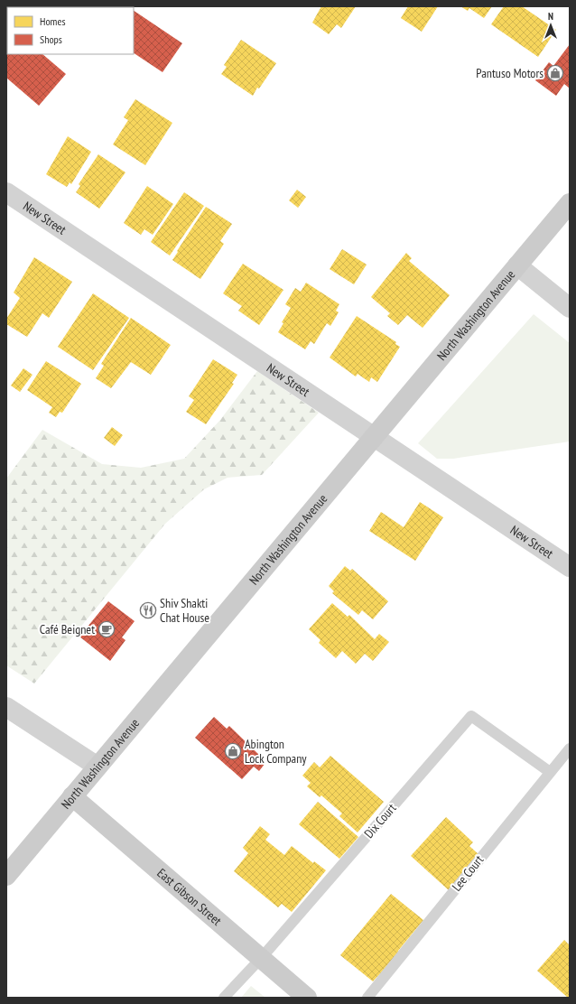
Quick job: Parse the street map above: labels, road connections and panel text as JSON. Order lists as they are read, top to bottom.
{
  "streets": {
    "street": ["New Street", "North Washington Avenue", "East Gibson Street"],
    "lane": ["Dix Court", "Lee Court"]
  },
  "crossings": [
    ["New Street", "North Washington Avenue"],
    ["North Washington Avenue", "East Gibson Street"],
    ["Dix Court", "Lee Court"],
    ["Dix Court", "East Gibson Street"]
  ],
  "places": {
    "shop": ["Pantuso Motors", "Abington Lock Company"],
    "restaurant": ["Shiv Shakti Chat House"],
    "cafe": ["Café Beignet"]
  },
  "legend": ["Homes", "Shops"],
  "north": "top"
}
